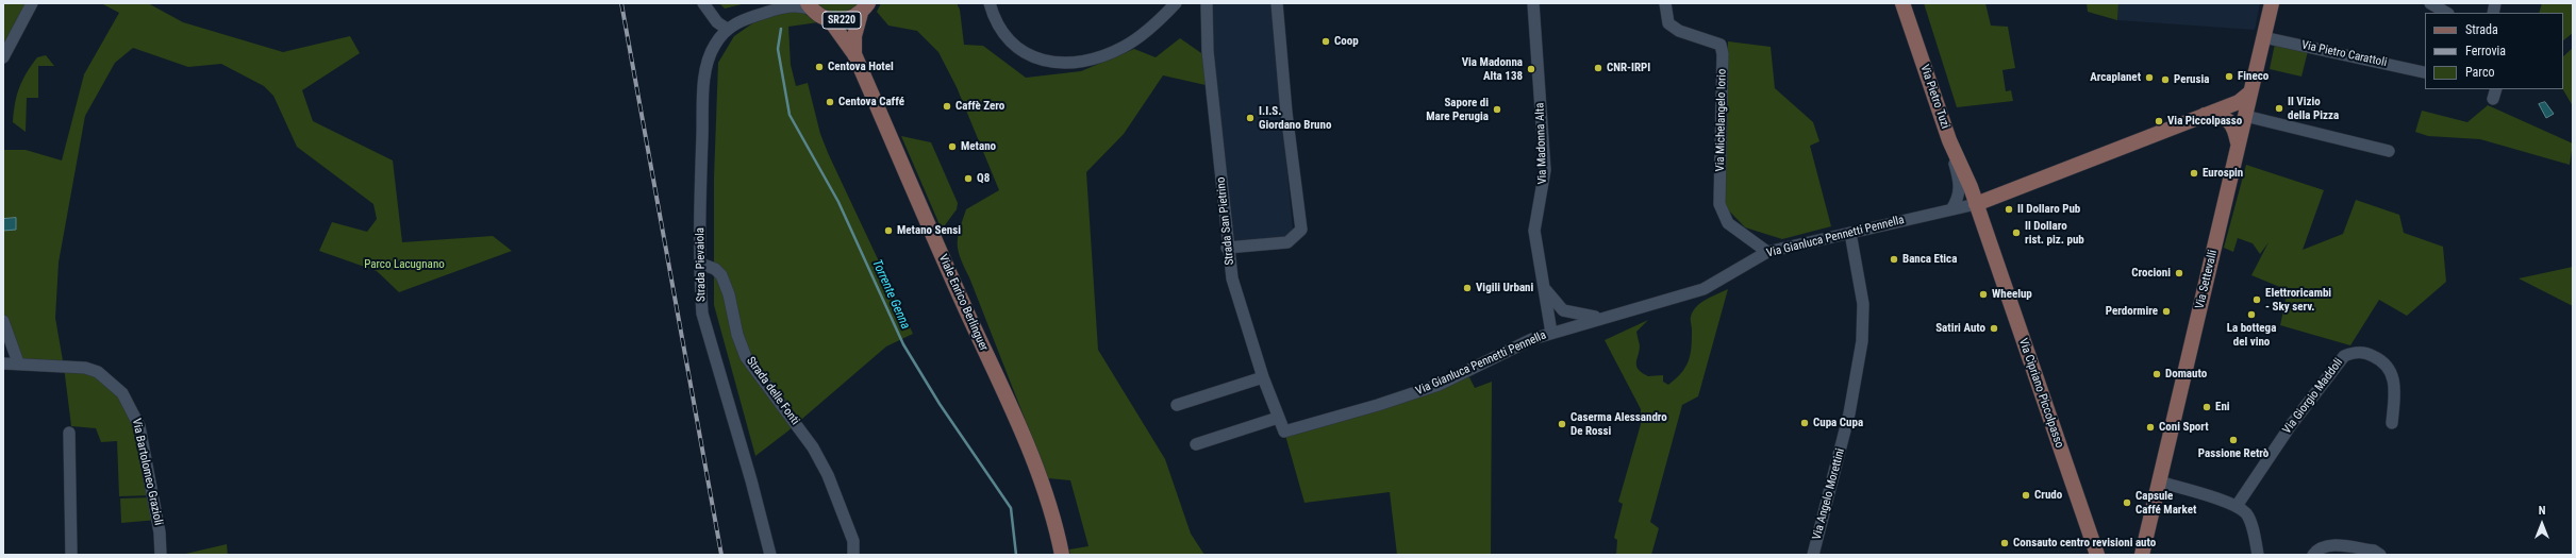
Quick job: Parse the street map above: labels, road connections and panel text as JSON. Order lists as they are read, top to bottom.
{
  "streets": {
    "main road": [
      "SR220",
      "Via Pietro Tuzi",
      "Via Settevalli",
      "Viale Enrico Berlinguer",
      "Via Cipriano Piccolpasso"
    ],
    "street": [
      "Via Pietro Carattoli",
      "Via Michelangelo Iorio",
      "Via Madonna Alta",
      "Strada San Pietrino",
      "Via Gianluca Pennetti Pennella",
      "Strada Pievaiola",
      "Strada delle Fonti",
      "Via Giorgio Maddoli",
      "Via Bartolomeo Grazioli",
      "Via Angelo Morettini"
    ]
  },
  "crossings": [
    ["SR220", "Strada Pievaiola"],
    ["Via Pietro Carattoli", "Via Settevalli"],
    ["Via Pietro Tuzi", "Via Gianluca Pennetti Pennella"],
    ["Via Pietro Tuzi", "Via Cipriano Piccolpasso"],
    ["Via Michelangelo Iorio", "Via Gianluca Pennetti Pennella"],
    ["Via Madonna Alta", "Via Gianluca Pennetti Pennella"],
    ["Strada San Pietrino", "Via Gianluca Pennetti Pennella"],
    ["Via Gianluca Pennetti Pennella", "Via Cipriano Piccolpasso"],
    ["Via Gianluca Pennetti Pennella", "Via Angelo Morettini"],
    ["Strada Pievaiola", "Strada delle Fonti"],
    ["Via Settevalli", "Via Cipriano Piccolpasso"]
  ],
  "water": ["Torrente Genna"],
  "parks": ["Parco Lacugnano"],
  "places": [
    "Coop",
    "Centova Hotel",
    "CNR-IRPI",
    "Via Madonna Alta 138",
    "Fineco",
    "Arcaplanet",
    "Perusia",
    "Centova Caffé",
    "Caffè Zero",
    "Il Vizio della Pizza",
    "Sapore di Mare Perugia",
    "I.I.S. Giordano Bruno",
    "Via Piccolpasso",
    "Metano",
    "Eurospin",
    "Q8",
    "Il Dollaro Pub",
    "Metano Sensi",
    "Il Dollaro rist. piz. pub",
    "Banca Etica",
    "Crocioni",
    "Vigili Urbani",
    "Wheelup",
    "Elettroricambi - Sky serv.",
    "Perdormire",
    "La bottega del vino",
    "Satiri Auto",
    "Domauto",
    "Eni",
    "Cupa Cupa",
    "Caserma Alessandro De Rossi",
    "Coni Sport",
    "Passione Retrò",
    "Crudo",
    "Capsule Caffé Market",
    "Consauto centro revisioni auto"
  ],
  "legend": ["Strada", "Ferrovia", "Parco"],
  "north": "top"
}
